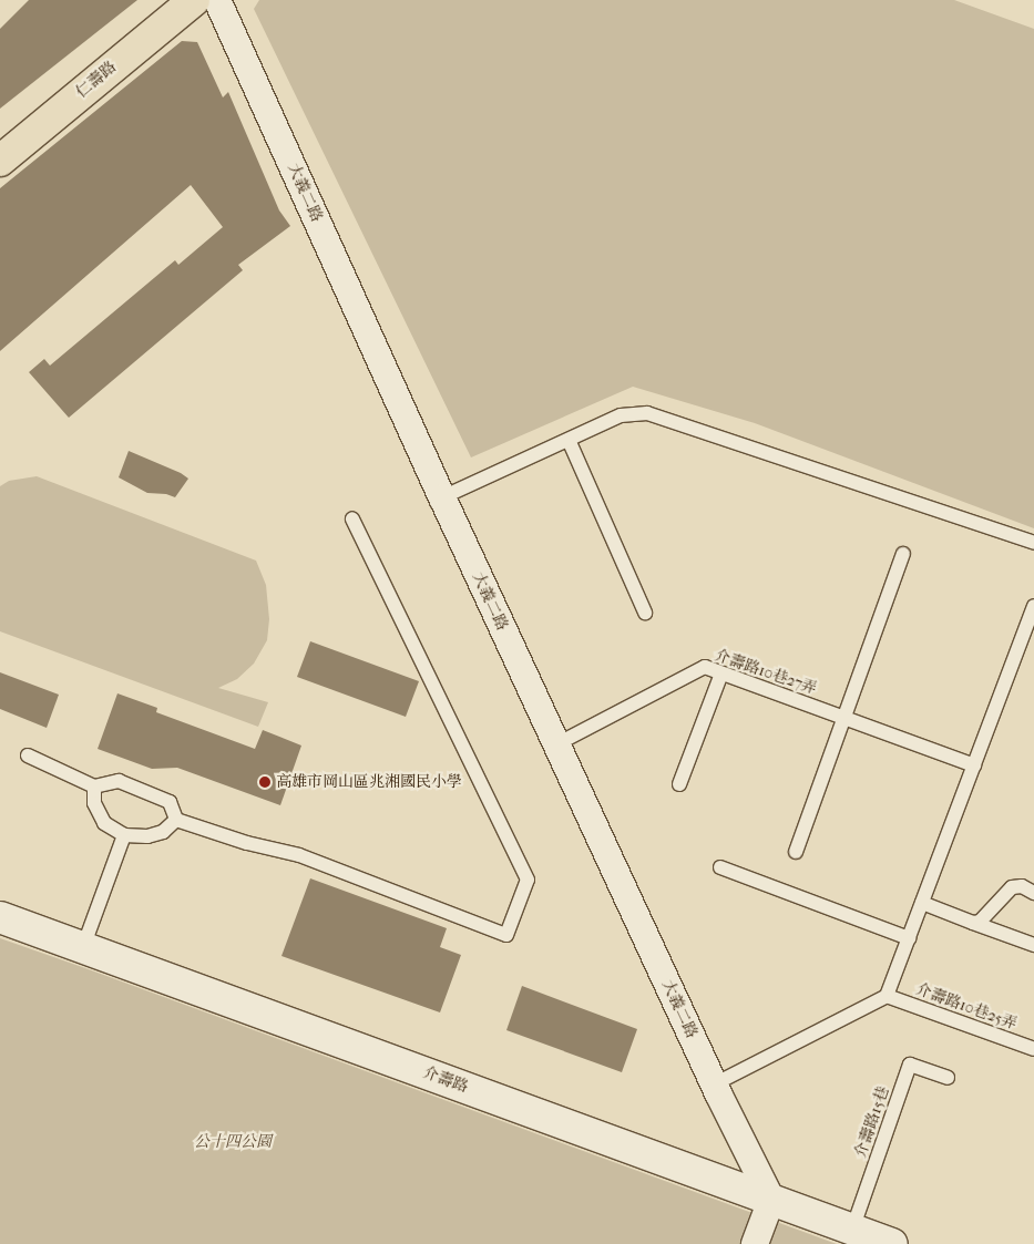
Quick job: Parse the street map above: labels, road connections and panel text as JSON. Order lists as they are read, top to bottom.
{
  "streets": {
    "main road": ["仁壽路", "介壽路"],
    "street": ["大義二路"],
    "lane": ["介壽路10巷27弄", "介壽路10巷25弄", "介壽路15巷"]
  },
  "crossings": [
    ["大義二路", "介壽路10巷27弄"],
    ["大義二路", "介壽路"],
    ["介壽路", "介壽路15巷"]
  ],
  "parks": ["公十四公園"],
  "places": ["高雄市岡山區兆湘國民小學"]
}
